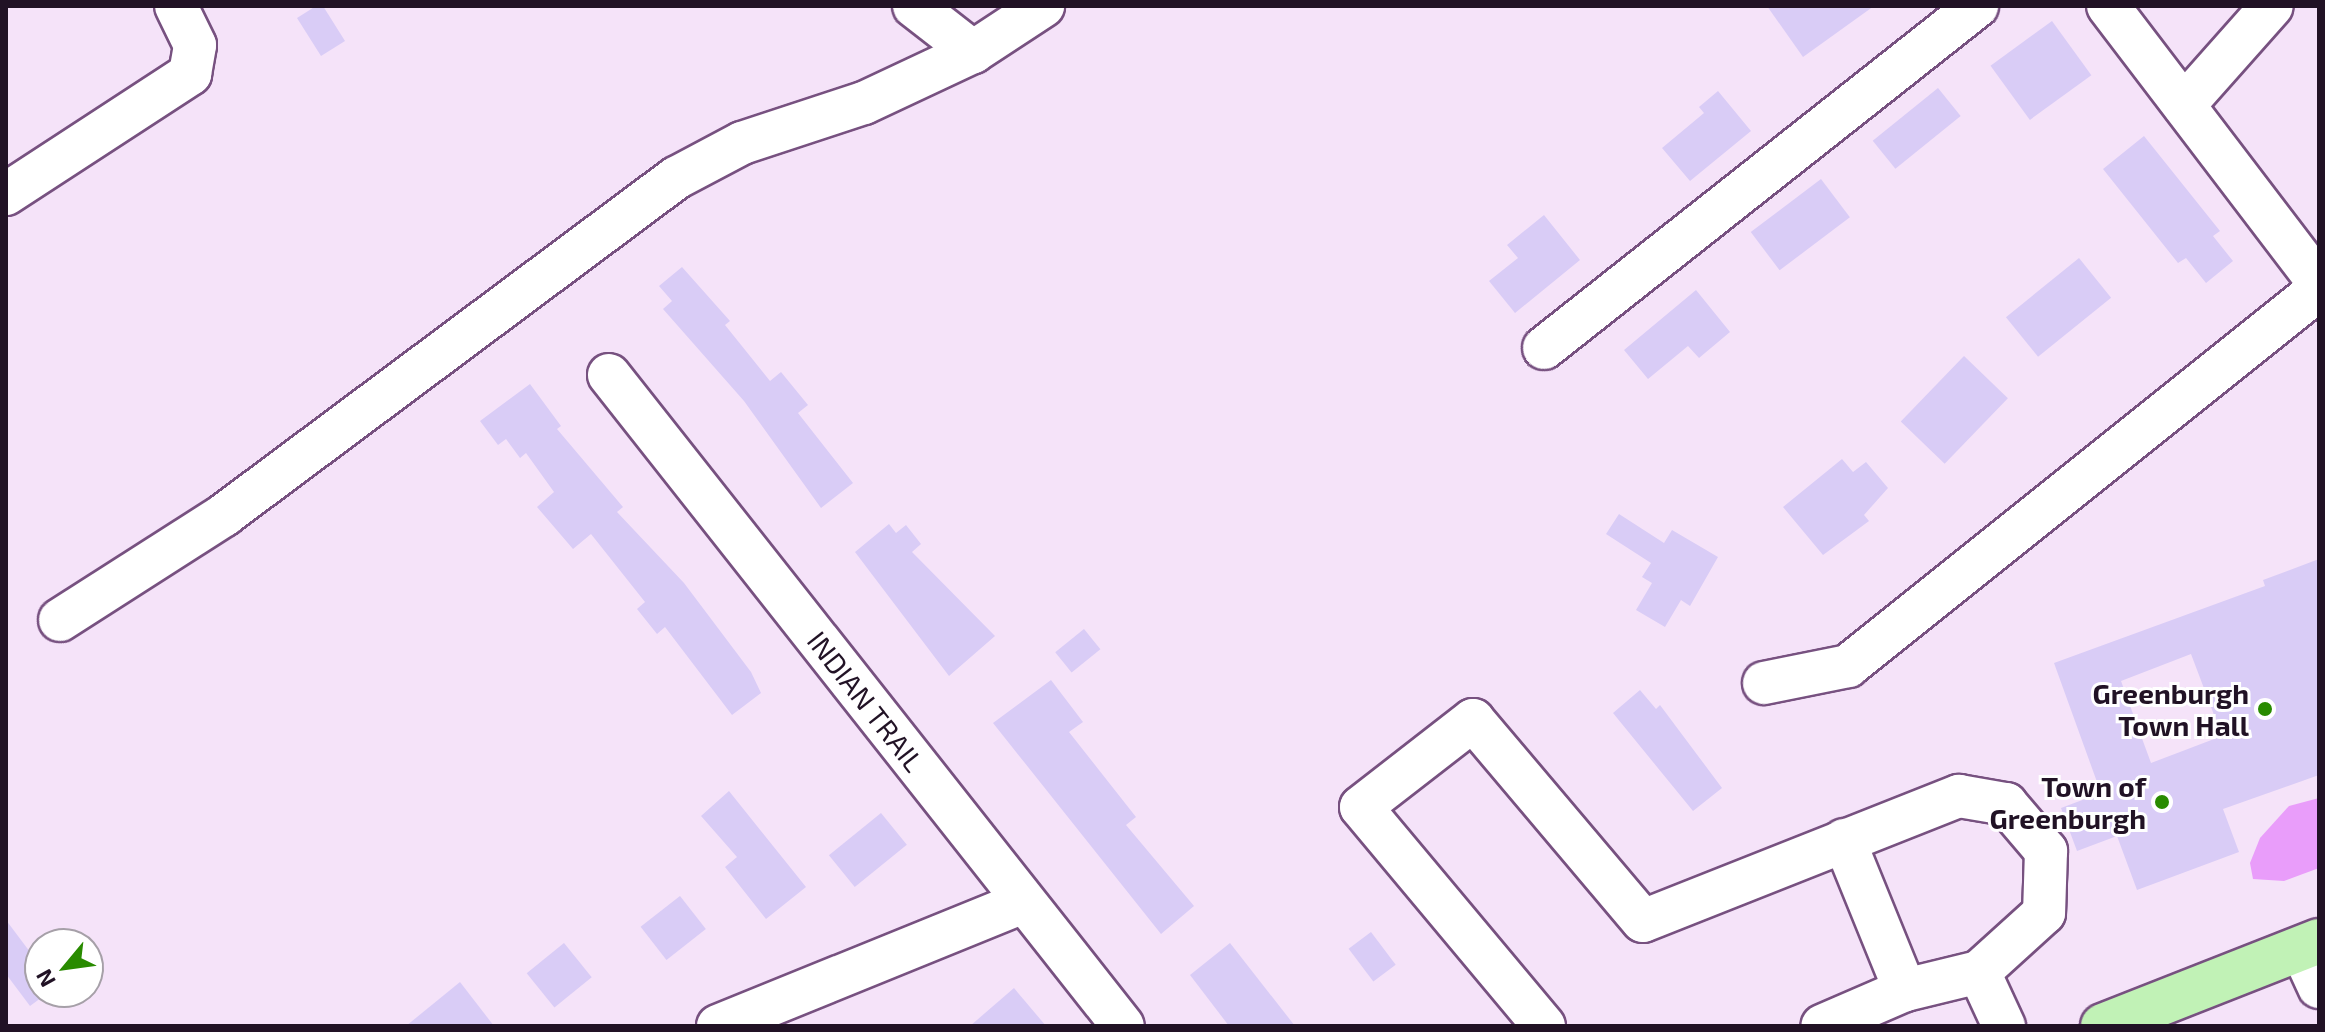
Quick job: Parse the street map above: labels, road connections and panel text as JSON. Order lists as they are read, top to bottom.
{
  "streets": {
    "street": ["INDIAN TRAIL"]
  },
  "places": ["Greenburgh Town Hall", "Town of Greenburgh"],
  "north": "bottom left"
}
